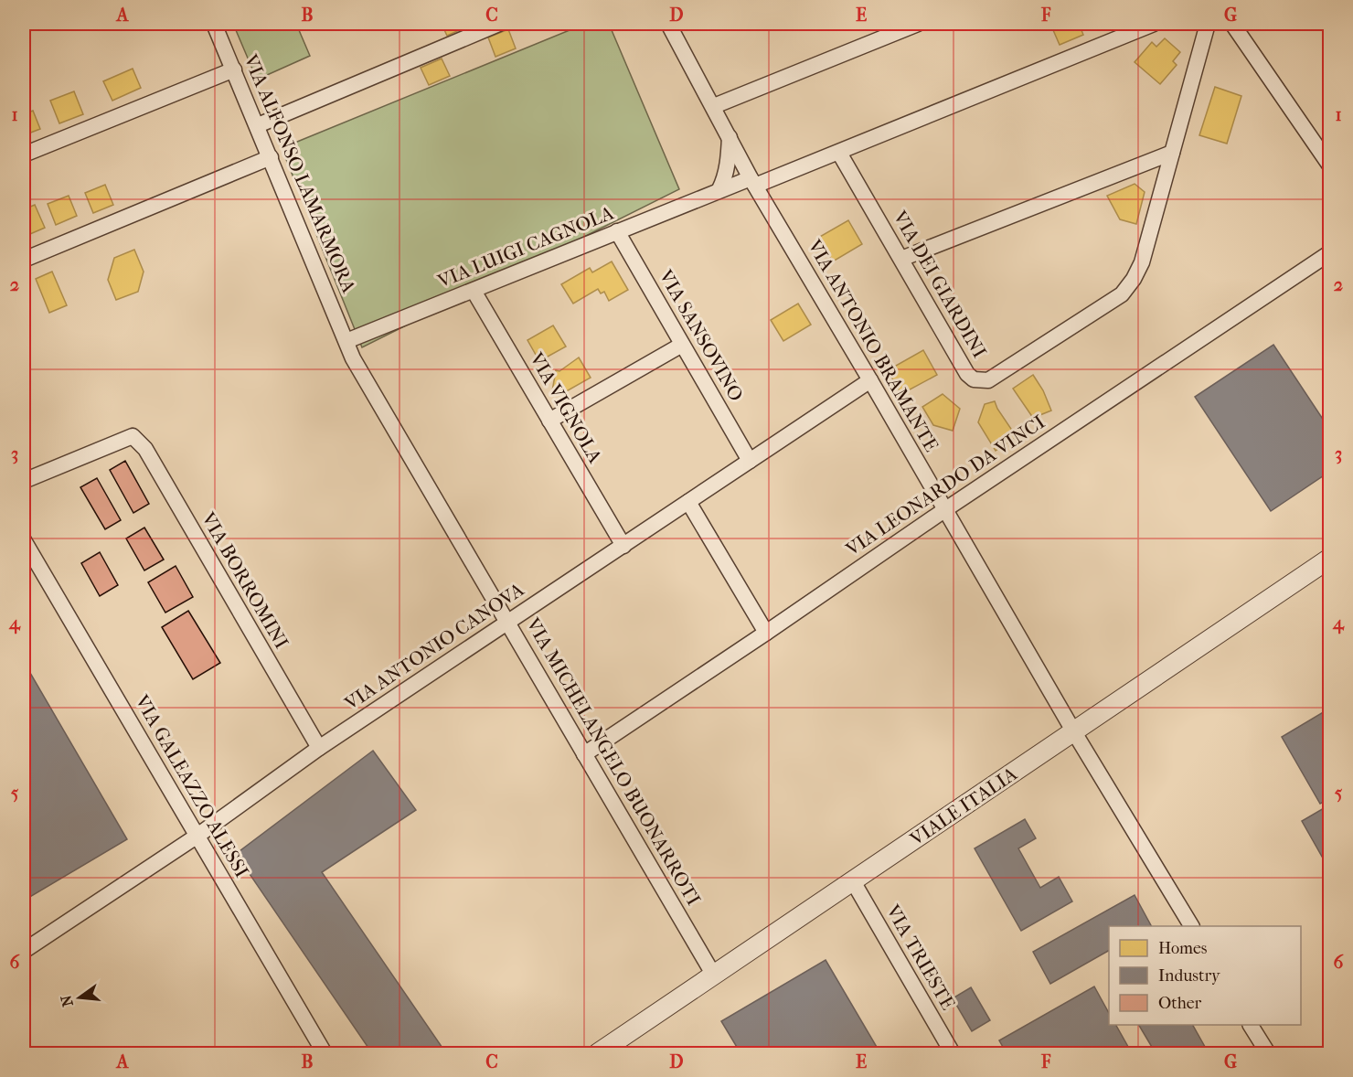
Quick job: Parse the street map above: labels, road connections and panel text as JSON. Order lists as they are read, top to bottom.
{
  "streets": {
    "street": [
      "VIA ALFONSO LAMARMORA",
      "VIA LUIGI CAGNOLA",
      "VIA DEI GIARDINI",
      "VIA SANSOVINO",
      "VIA ANTONIO BRAMANTE",
      "VIA VIGNOLA",
      "VIA LEONARDO DA VINCI",
      "VIA BORROMINI",
      "VIA ANTONIO CANOVA",
      "VIA MICHELANGELO BUONARROTI",
      "VIA GALEAZZO ALESSI",
      "VIALE ITALIA",
      "VIA TRIESTE"
    ]
  },
  "crossings": [
    ["VIA ALFONSO LAMARMORA", "VIA LUIGI CAGNOLA"],
    ["VIA ALFONSO LAMARMORA", "VIA MICHELANGELO BUONARROTI"],
    ["VIA LUIGI CAGNOLA", "VIA DEI GIARDINI"],
    ["VIA LUIGI CAGNOLA", "VIA SANSOVINO"],
    ["VIA LUIGI CAGNOLA", "VIA ANTONIO BRAMANTE"],
    ["VIA LUIGI CAGNOLA", "VIA VIGNOLA"],
    ["VIA LUIGI CAGNOLA", "VIA MICHELANGELO BUONARROTI"],
    ["VIA SANSOVINO", "VIA ANTONIO CANOVA"],
    ["VIA ANTONIO BRAMANTE", "VIA LEONARDO DA VINCI"],
    ["VIA ANTONIO BRAMANTE", "VIA ANTONIO CANOVA"],
    ["VIA ANTONIO BRAMANTE", "VIALE ITALIA"],
    ["VIA VIGNOLA", "VIA ANTONIO CANOVA"],
    ["VIA LEONARDO DA VINCI", "VIA MICHELANGELO BUONARROTI"],
    ["VIA BORROMINI", "VIA ANTONIO CANOVA"],
    ["VIA ANTONIO CANOVA", "VIA MICHELANGELO BUONARROTI"],
    ["VIA ANTONIO CANOVA", "VIA GALEAZZO ALESSI"],
    ["VIA MICHELANGELO BUONARROTI", "VIALE ITALIA"],
    ["VIALE ITALIA", "VIA TRIESTE"]
  ],
  "legend": ["Homes", "Industry", "Other"],
  "north": "left",
  "grid": {
    "columns": [
      "A",
      "B",
      "C",
      "D",
      "E",
      "F",
      "G"
    ],
    "rows": [
      "1",
      "2",
      "3",
      "4",
      "5",
      "6"
    ]
  }
}
